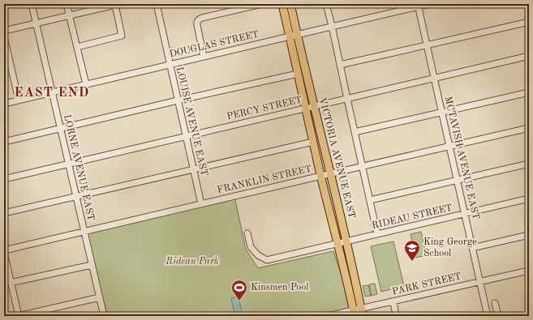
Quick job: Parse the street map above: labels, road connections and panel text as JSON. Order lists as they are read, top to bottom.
{
  "streets": {
    "main road": ["VICTORIA AVENUE EAST"],
    "street": [
      "DOUGLAS STREET",
      "PERCY STREET",
      "LOUISE AVENUE EAST",
      "MCTAVISH AVENUE EAST",
      "LORNE AVENUE EAST",
      "FRANKLIN STREET",
      "RIDEAU STREET",
      "PARK STREET"
    ]
  },
  "crossings": [
    ["DOUGLAS STREET", "LOUISE AVENUE EAST"],
    ["DOUGLAS STREET", "VICTORIA AVENUE EAST"],
    ["DOUGLAS STREET", "MCTAVISH AVENUE EAST"],
    ["DOUGLAS STREET", "LORNE AVENUE EAST"],
    ["PERCY STREET", "LOUISE AVENUE EAST"],
    ["PERCY STREET", "VICTORIA AVENUE EAST"],
    ["PERCY STREET", "MCTAVISH AVENUE EAST"],
    ["PERCY STREET", "LORNE AVENUE EAST"],
    ["LOUISE AVENUE EAST", "FRANKLIN STREET"],
    ["VICTORIA AVENUE EAST", "FRANKLIN STREET"],
    ["VICTORIA AVENUE EAST", "RIDEAU STREET"],
    ["VICTORIA AVENUE EAST", "PARK STREET"],
    ["MCTAVISH AVENUE EAST", "FRANKLIN STREET"],
    ["MCTAVISH AVENUE EAST", "RIDEAU STREET"],
    ["MCTAVISH AVENUE EAST", "PARK STREET"],
    ["LORNE AVENUE EAST", "FRANKLIN STREET"]
  ],
  "districts": ["EAST END"],
  "parks": ["Rideau Park"],
  "places": {
    "school or university": ["King George School"],
    "sports": ["Kinsmen Pool"]
  }
}
